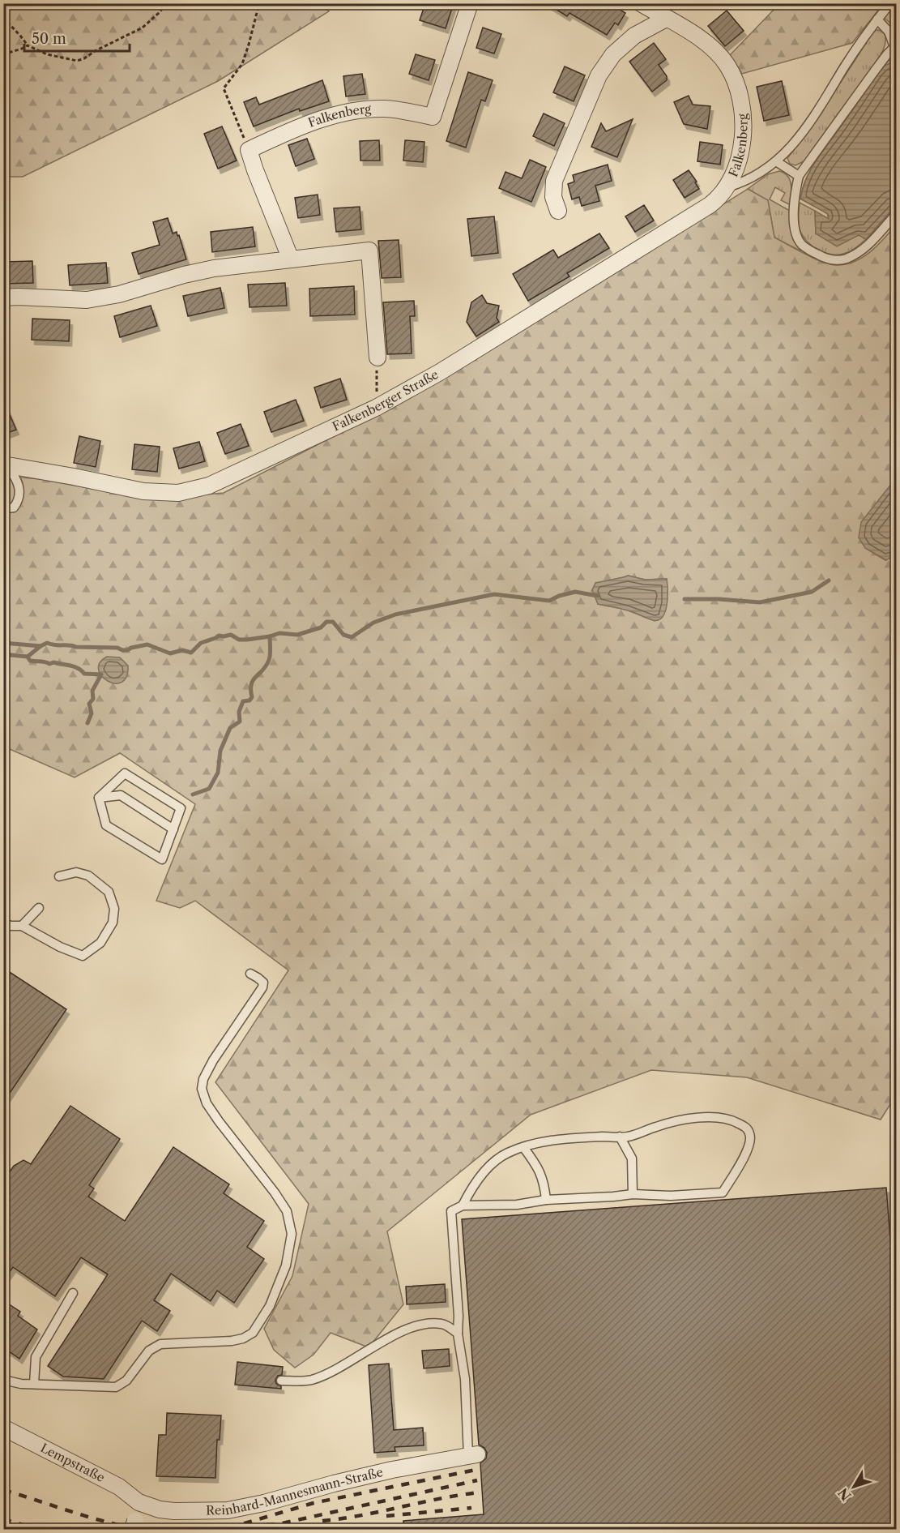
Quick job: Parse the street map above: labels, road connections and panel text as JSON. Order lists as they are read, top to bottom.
{
  "streets": {
    "street": [
      "Falkenberg",
      "Falkenberger Straße",
      "Lempstraße",
      "Reinhard-Mannesmann-Straße"
    ]
  },
  "crossings": [
    ["Falkenberg", "Falkenberger Straße"],
    ["Lempstraße", "Reinhard-Mannesmann-Straße"]
  ],
  "scale_bar": "50 m",
  "north": "bottom left"
}
